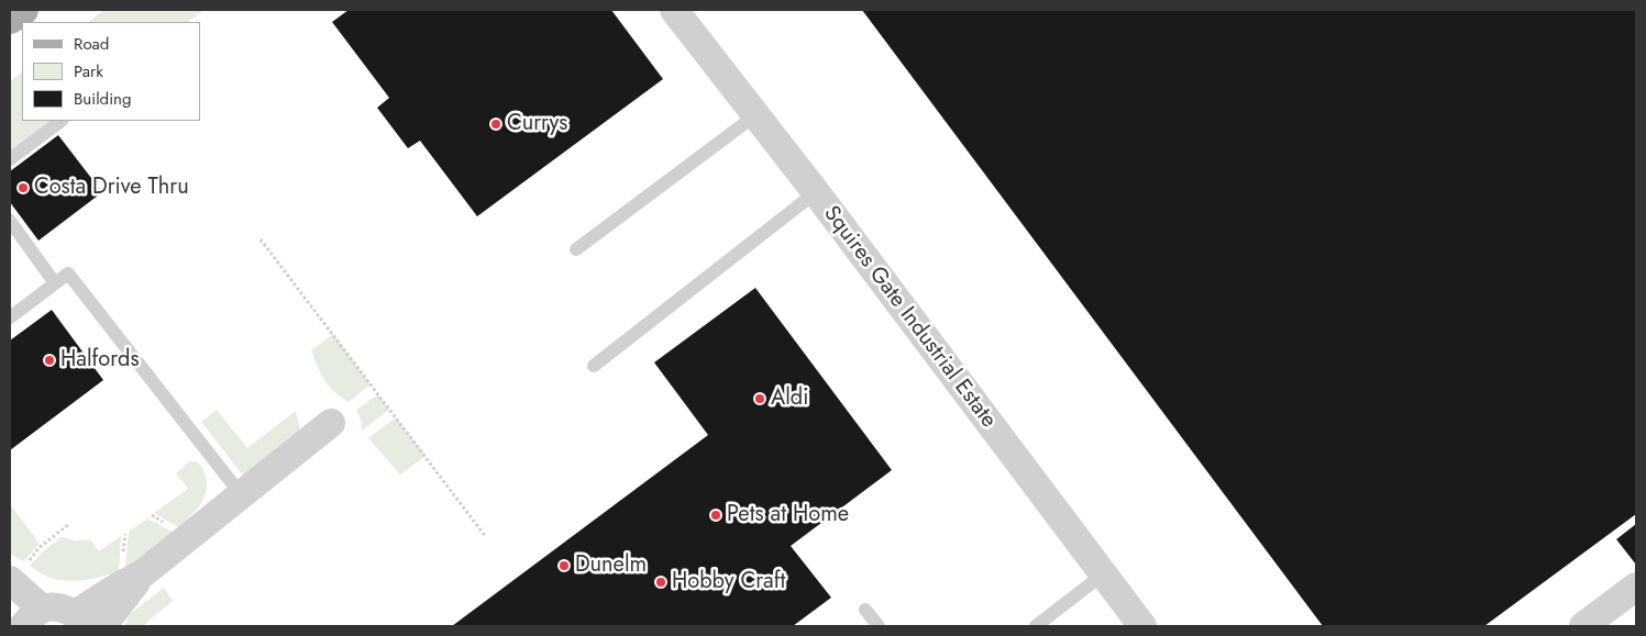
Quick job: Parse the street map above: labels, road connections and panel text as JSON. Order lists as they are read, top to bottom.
{
  "streets": {
    "street": ["Squires Gate Industrial Estate"]
  },
  "places": [
    "Currys",
    "Costa Drive Thru",
    "Halfords",
    "Aldi",
    "Pets at Home",
    "Dunelm",
    "Hobby Craft"
  ],
  "legend": ["Road", "Park", "Building"]
}
